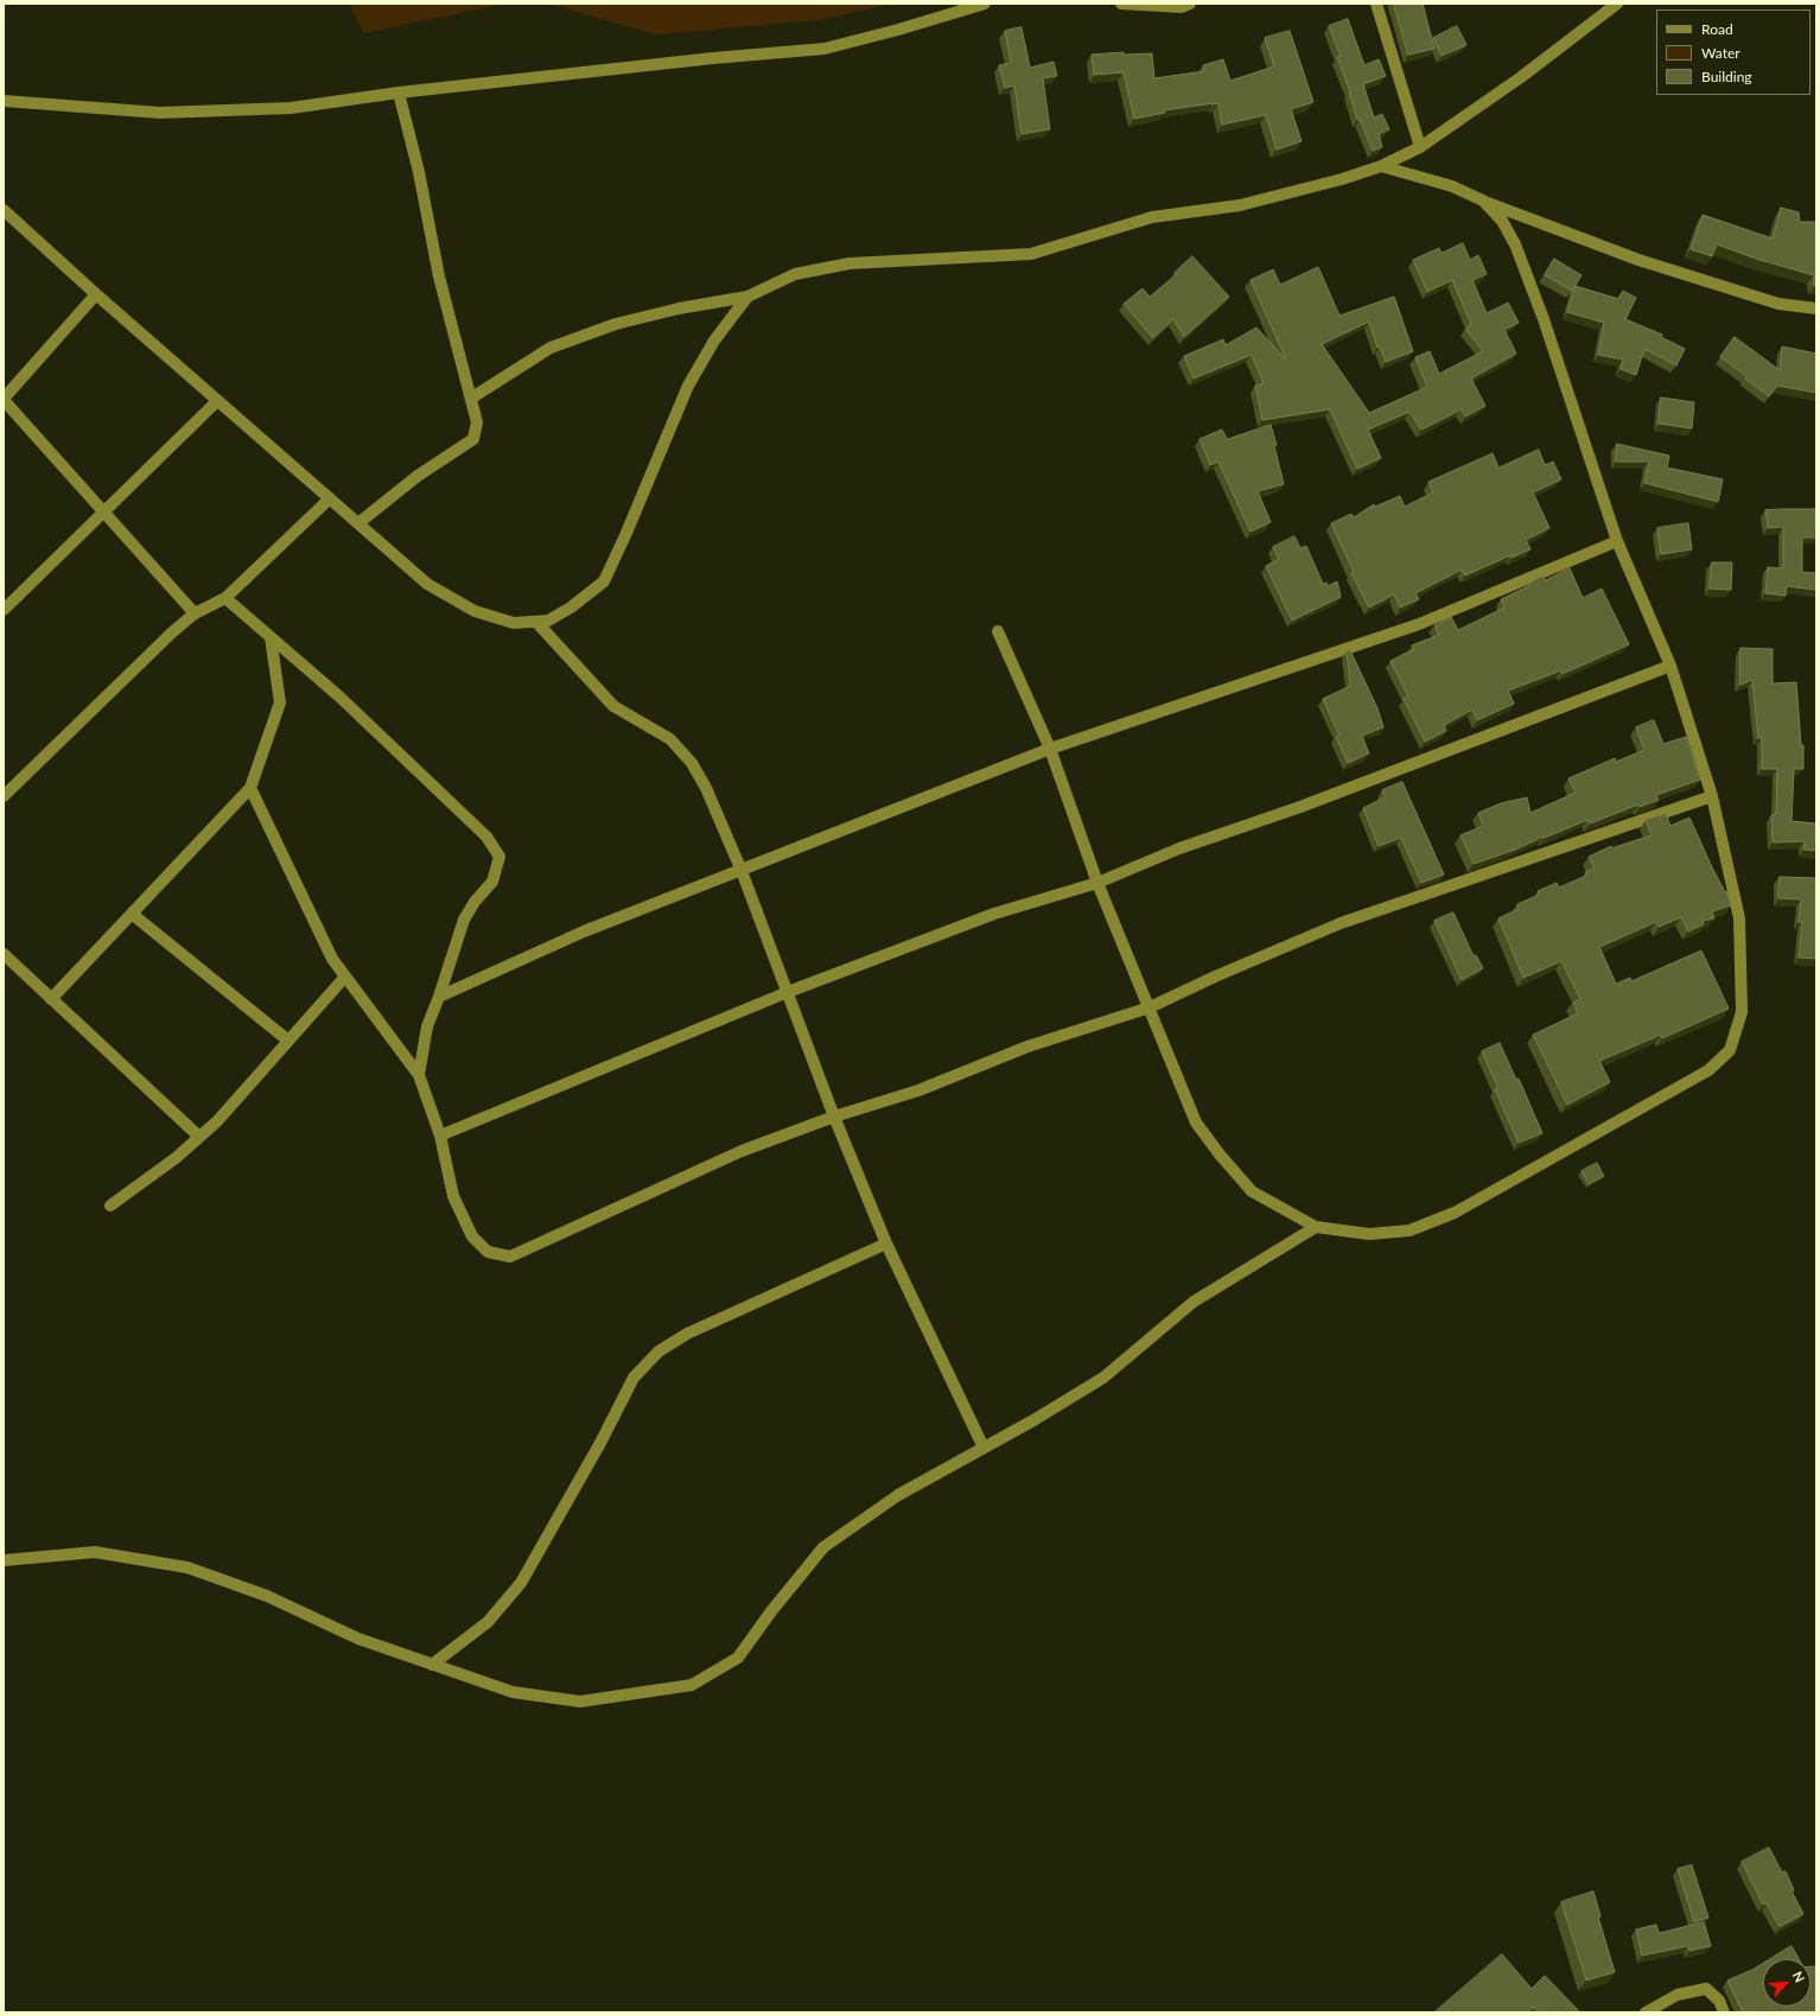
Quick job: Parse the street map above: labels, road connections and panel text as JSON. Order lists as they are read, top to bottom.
{
  "legend": ["Road", "Water", "Building"],
  "north": "top right"
}
